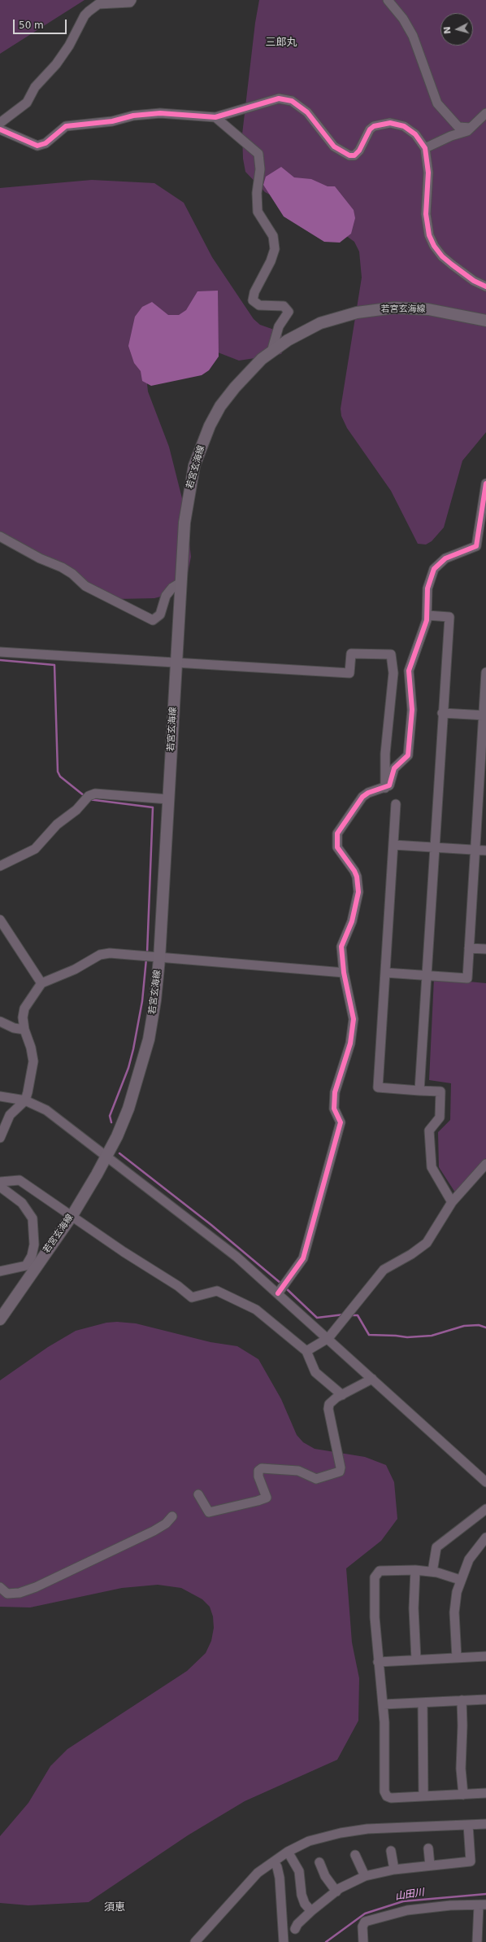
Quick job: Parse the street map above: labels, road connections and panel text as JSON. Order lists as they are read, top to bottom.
{
  "streets": {
    "main road": ["若宮玄海線"]
  },
  "districts": ["三郎丸", "須恵"],
  "water": ["山田川"],
  "scale_bar": "50 m",
  "north": "left"
}
